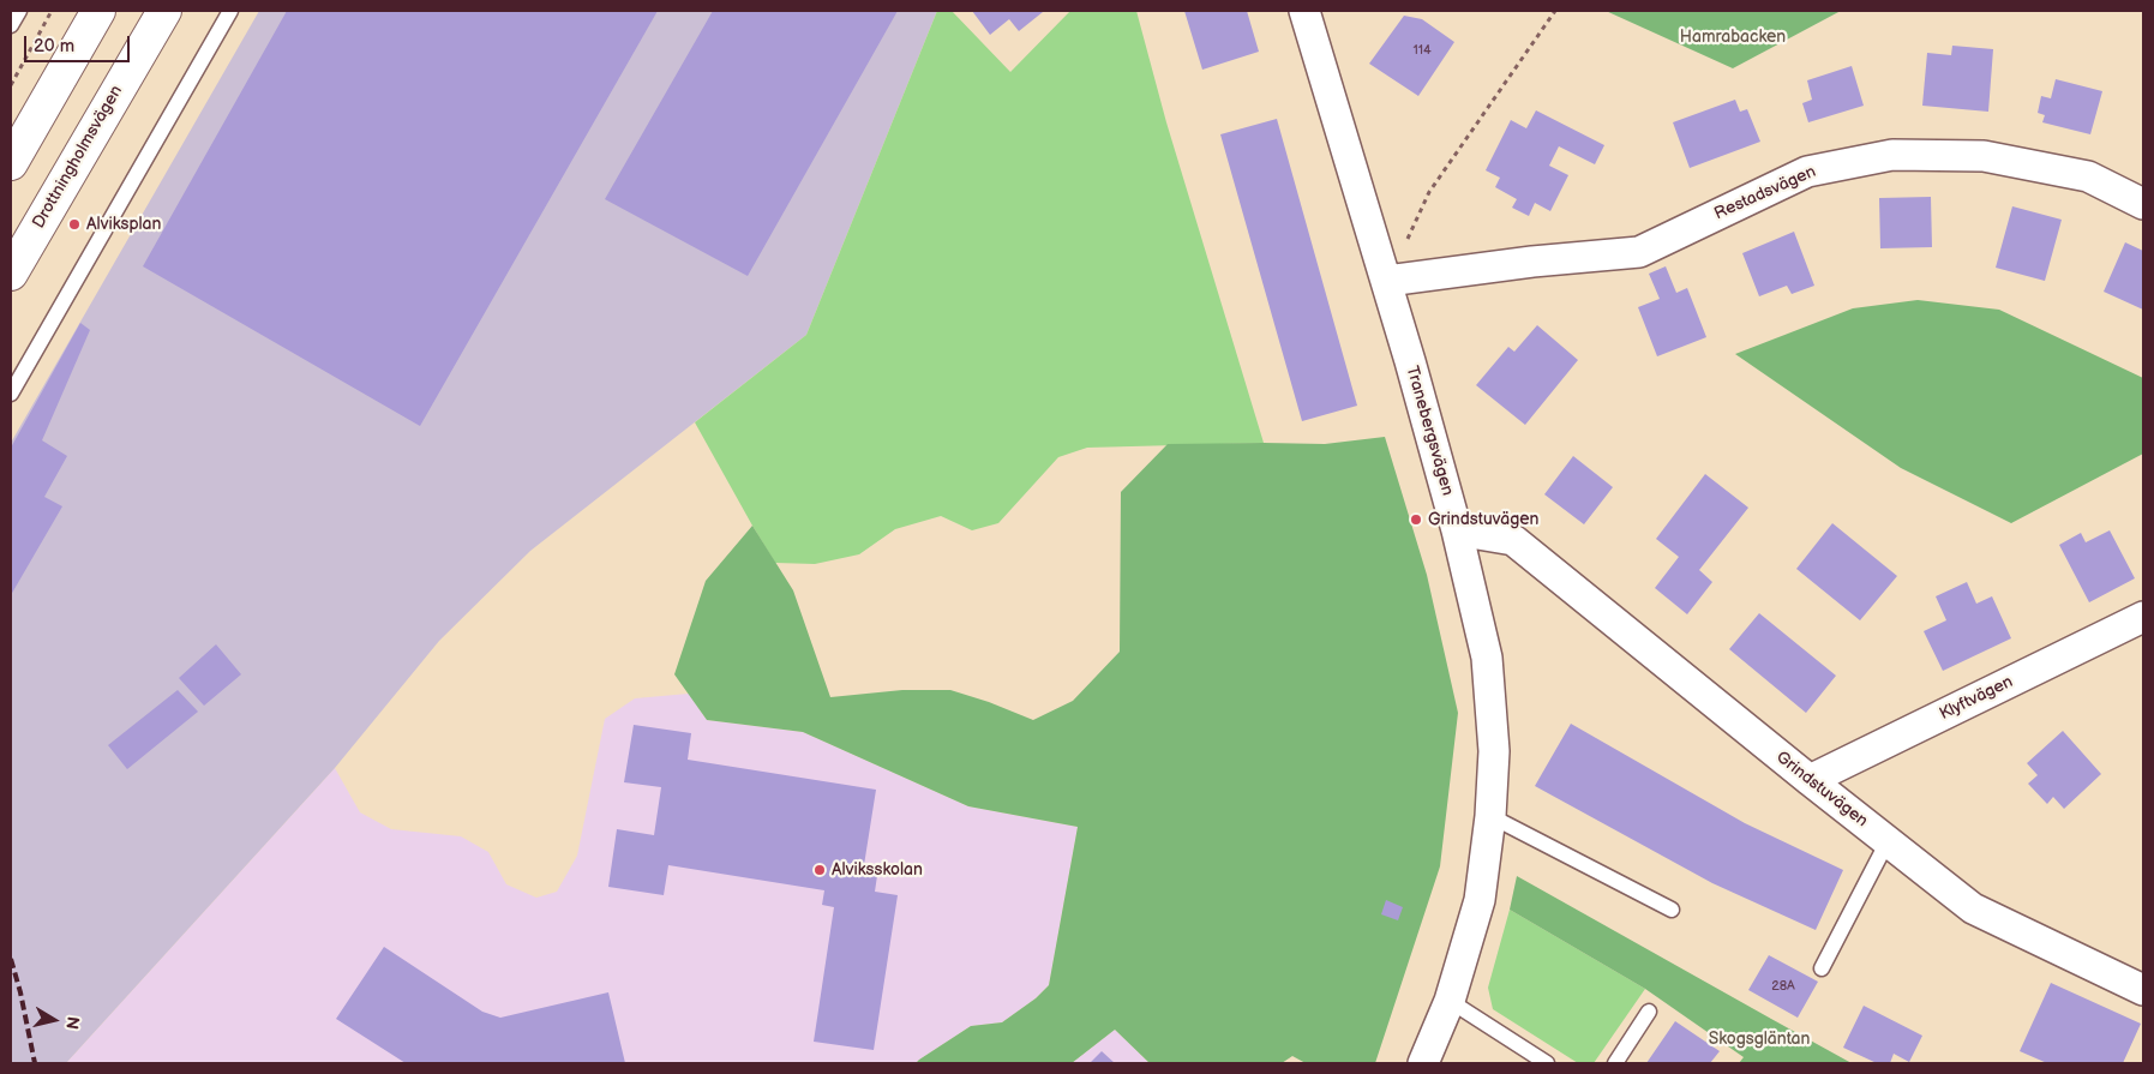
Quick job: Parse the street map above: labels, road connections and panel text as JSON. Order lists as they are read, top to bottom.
{
  "streets": {
    "main road": ["Drottningholmsvägen"],
    "street": [
      "Restadsvägen",
      "Tranebergsvägen",
      "Klyftvägen",
      "Grindstuvägen"
    ]
  },
  "crossings": [
    ["Restadsvägen", "Tranebergsvägen"],
    ["Tranebergsvägen", "Grindstuvägen"],
    ["Klyftvägen", "Grindstuvägen"]
  ],
  "parks": ["Hamrabacken", "Skogsgläntan"],
  "places": ["Alviksplan", "Grindstuvägen", "Alviksskolan"],
  "house_numbers": ["114", "28A"],
  "scale_bar": "20 m",
  "north": "right"
}
